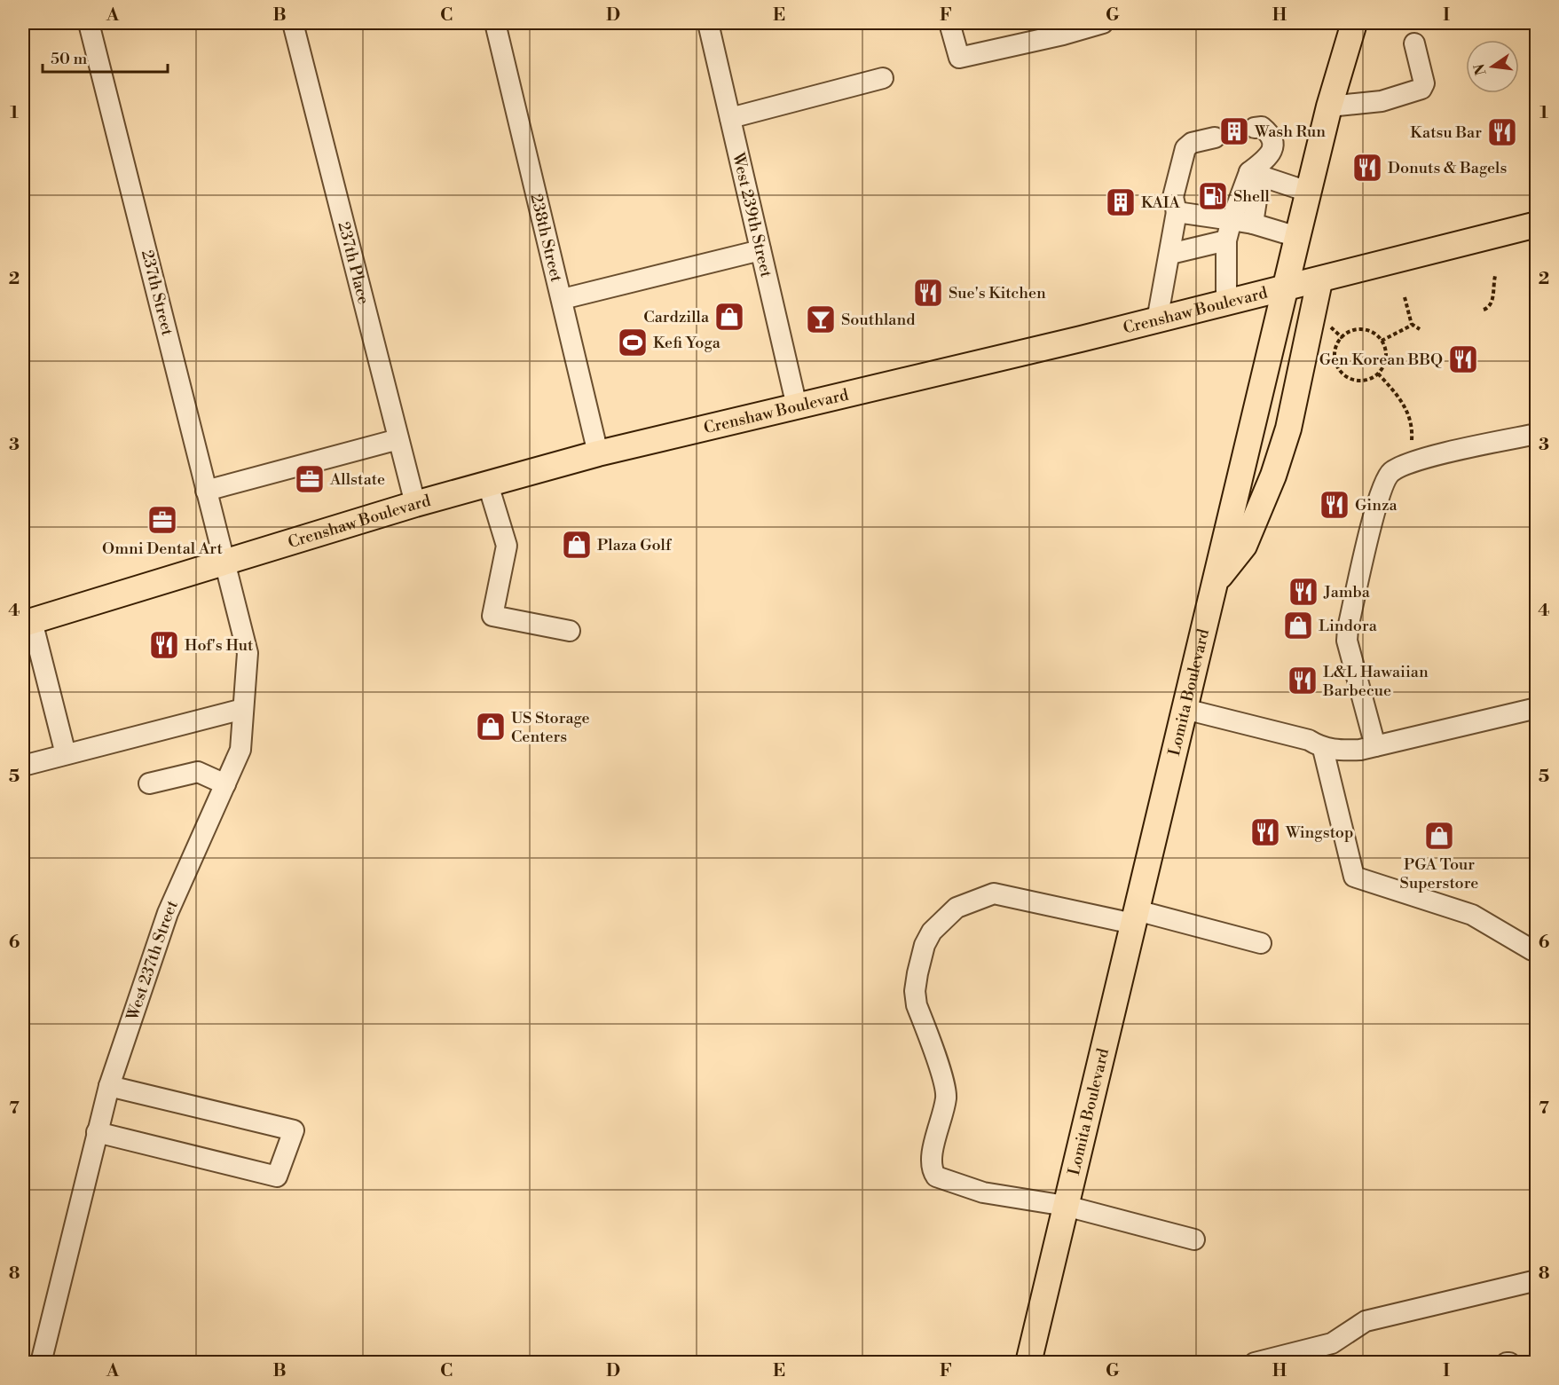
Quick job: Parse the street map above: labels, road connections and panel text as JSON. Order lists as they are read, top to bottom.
{
  "streets": {
    "main road": ["Crenshaw Boulevard", "Lomita Boulevard"],
    "street": [
      "West 239th Street",
      "238th Street",
      "237th Place",
      "237th Street",
      "West 237th Street"
    ]
  },
  "crossings": [
    ["West 239th Street", "Crenshaw Boulevard"],
    ["238th Street", "Crenshaw Boulevard"],
    ["237th Place", "Crenshaw Boulevard"],
    ["237th Street", "Crenshaw Boulevard"],
    ["237th Street", "West 237th Street"],
    ["Crenshaw Boulevard", "Lomita Boulevard"],
    ["Crenshaw Boulevard", "West 237th Street"]
  ],
  "places": {
    "building": ["Wash Run", "KAIA"],
    "restaurant": [
      "Katsu Bar",
      "Donuts & Bagels",
      "Sue's Kitchen",
      "Gen Korean BBQ",
      "Ginza",
      "Jamba",
      "Hof's Hut",
      "L&L Hawaiian Barbecue",
      "Wingstop"
    ],
    "fuel station": ["Shell"],
    "shop": [
      "Cardzilla",
      "Plaza Golf",
      "Lindora",
      "US Storage Centers",
      "PGA Tour Superstore"
    ],
    "bar": ["Southland"],
    "sports": ["Kefi Yoga"],
    "office": ["Allstate", "Omni Dental Art"]
  },
  "scale_bar": "50 m",
  "north": "left",
  "grid": {
    "columns": [
      "A",
      "B",
      "C",
      "D",
      "E",
      "F",
      "G",
      "H",
      "I"
    ],
    "rows": [
      "1",
      "2",
      "3",
      "4",
      "5",
      "6",
      "7",
      "8"
    ]
  }
}
